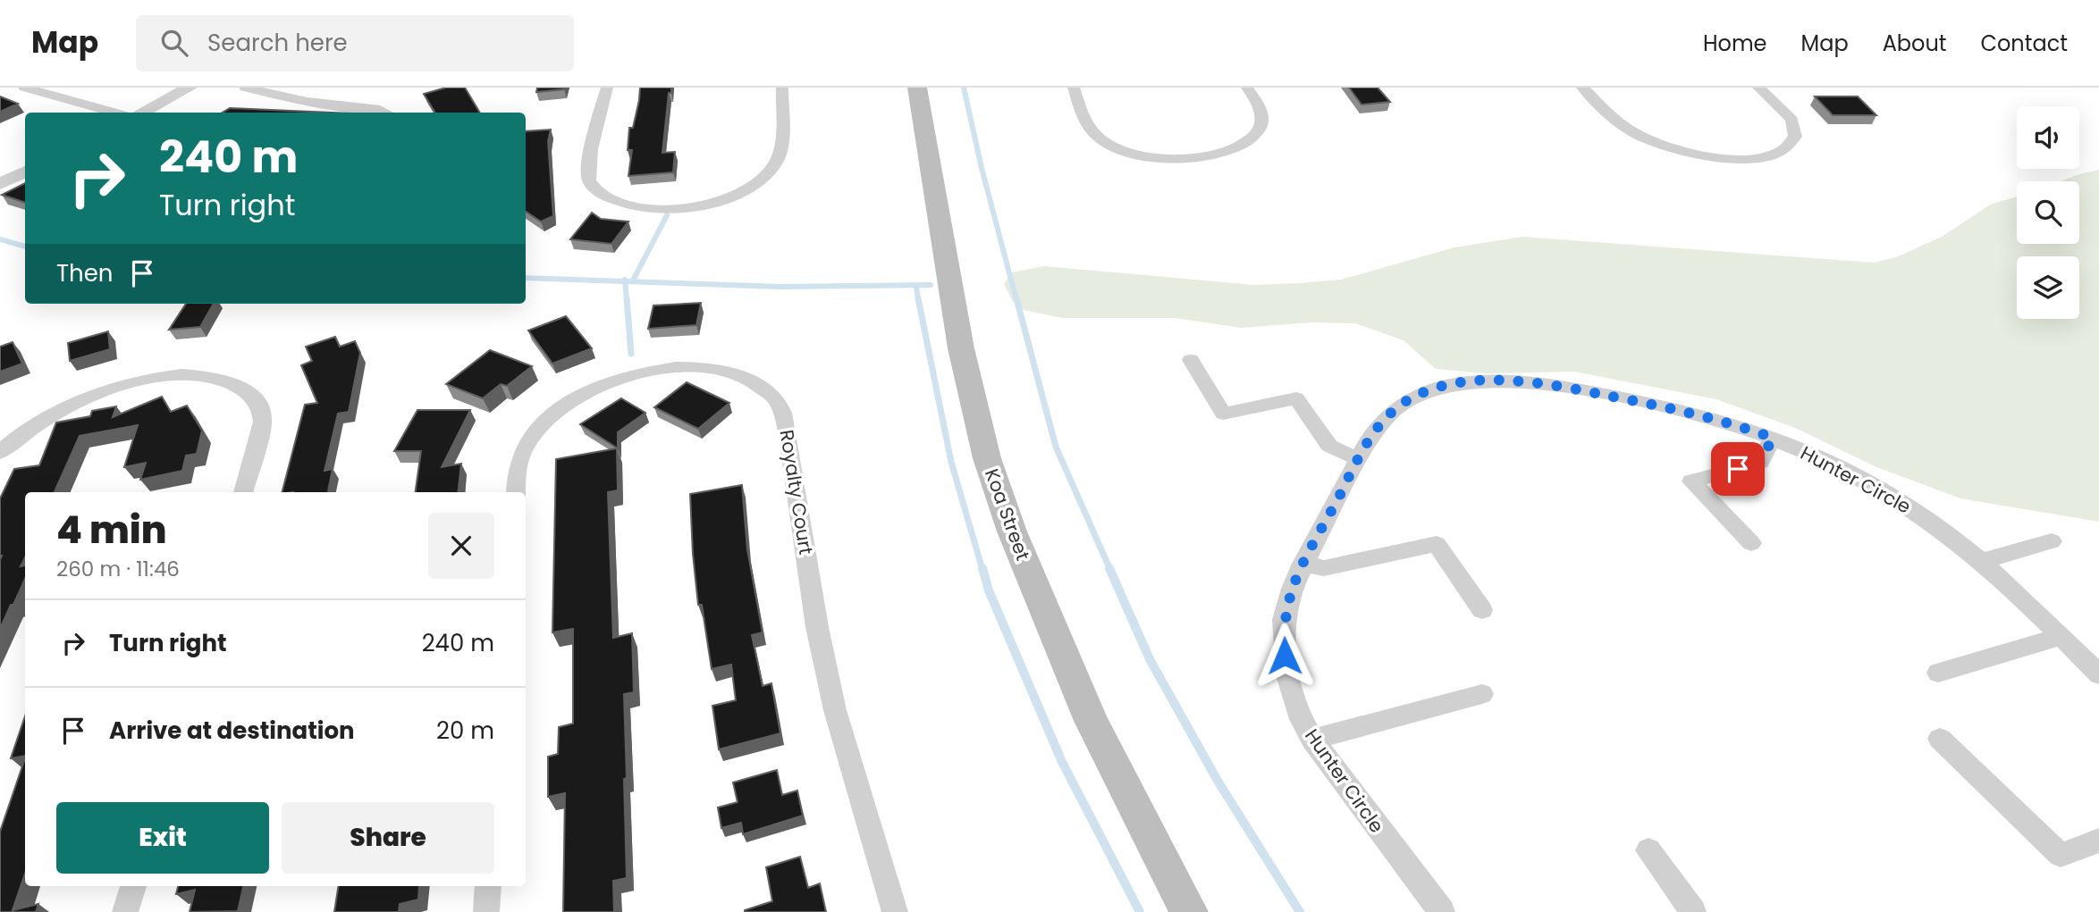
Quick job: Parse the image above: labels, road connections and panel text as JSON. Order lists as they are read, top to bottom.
{
  "streets": {
    "main road": ["Koa Street"],
    "street": ["Hunter Circle", "Royalty Court"]
  },
  "page": {
    "header": "Map",
    "search": "Search here",
    "nav": [
      "Home",
      "Map",
      "About",
      "Contact"
    ],
    "turn": ["240 m", "Turn right"],
    "then": "Then",
    "heading": ["4 min", "260 m · 11:46"],
    "list": [
      {
        "name": "Turn right",
        "value": "240 m"
      },
      {
        "name": "Arrive at destination",
        "value": "20 m"
      }
    ],
    "buttons": ["Exit", "Share"]
  }
}
